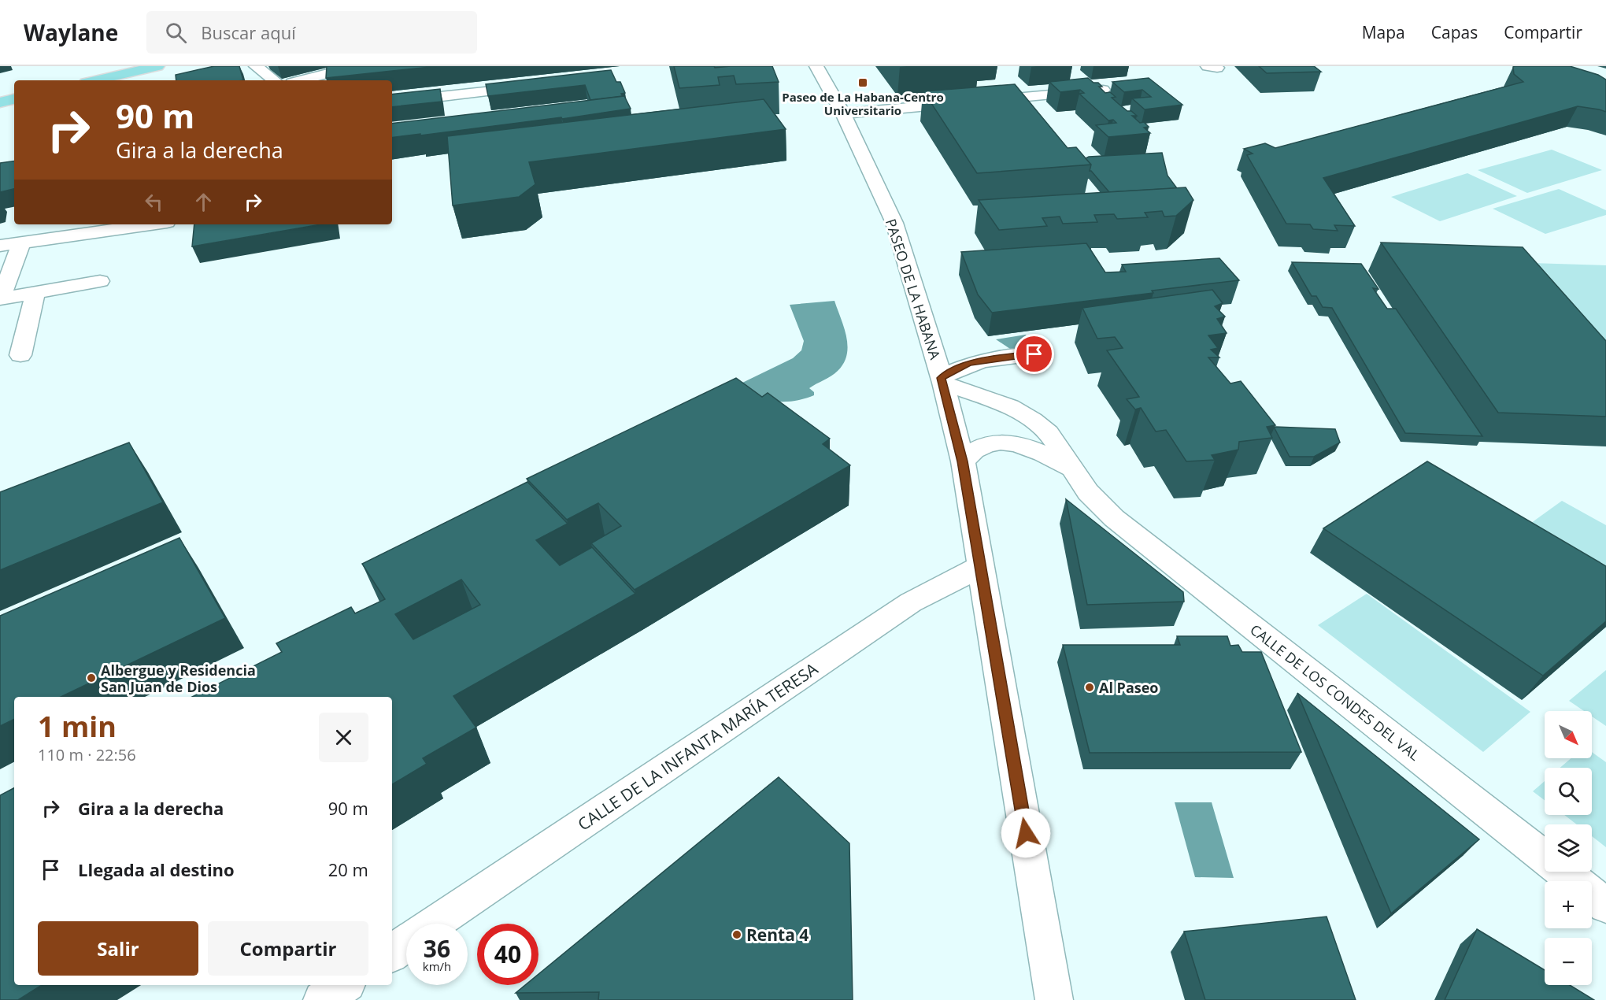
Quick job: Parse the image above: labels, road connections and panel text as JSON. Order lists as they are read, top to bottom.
{
  "streets": {
    "street": ["PASEO DE LA HABANA", "CALLE DE LOS CONDES DEL VAL", "CALLE DE LA INFANTA MARÍA TERESA"]
  },
  "crossings": [
    ["PASEO DE LA HABANA", "CALLE DE LOS CONDES DEL VAL"],
    ["PASEO DE LA HABANA", "CALLE DE LA INFANTA MARÍA TERESA"]
  ],
  "places": {
    "transit": ["Paseo de La Habana-Centro Universitario"],
    "other": ["Albergue y Residencia San Juan de Dios", "Al Paseo", "Renta 4"]
  },
  "north": "bottom right",
  "page": {
    "header": "Waylane",
    "search": "Buscar aquí",
    "nav": ["Mapa", "Capas", "Compartir"],
    "turn": ["90 m", "Gira a la derecha"],
    "heading": ["1 min", "110 m · 22:56"],
    "map_buttons": ["+", "−"],
    "list": [
      {
        "name": "Gira a la derecha",
        "value": "90 m"
      },
      {
        "name": "Llegada al destino",
        "value": "20 m"
      }
    ],
    "buttons": ["Salir", "Compartir"],
    "speed": "36 km/h",
    "limit": "40"
  }
}
